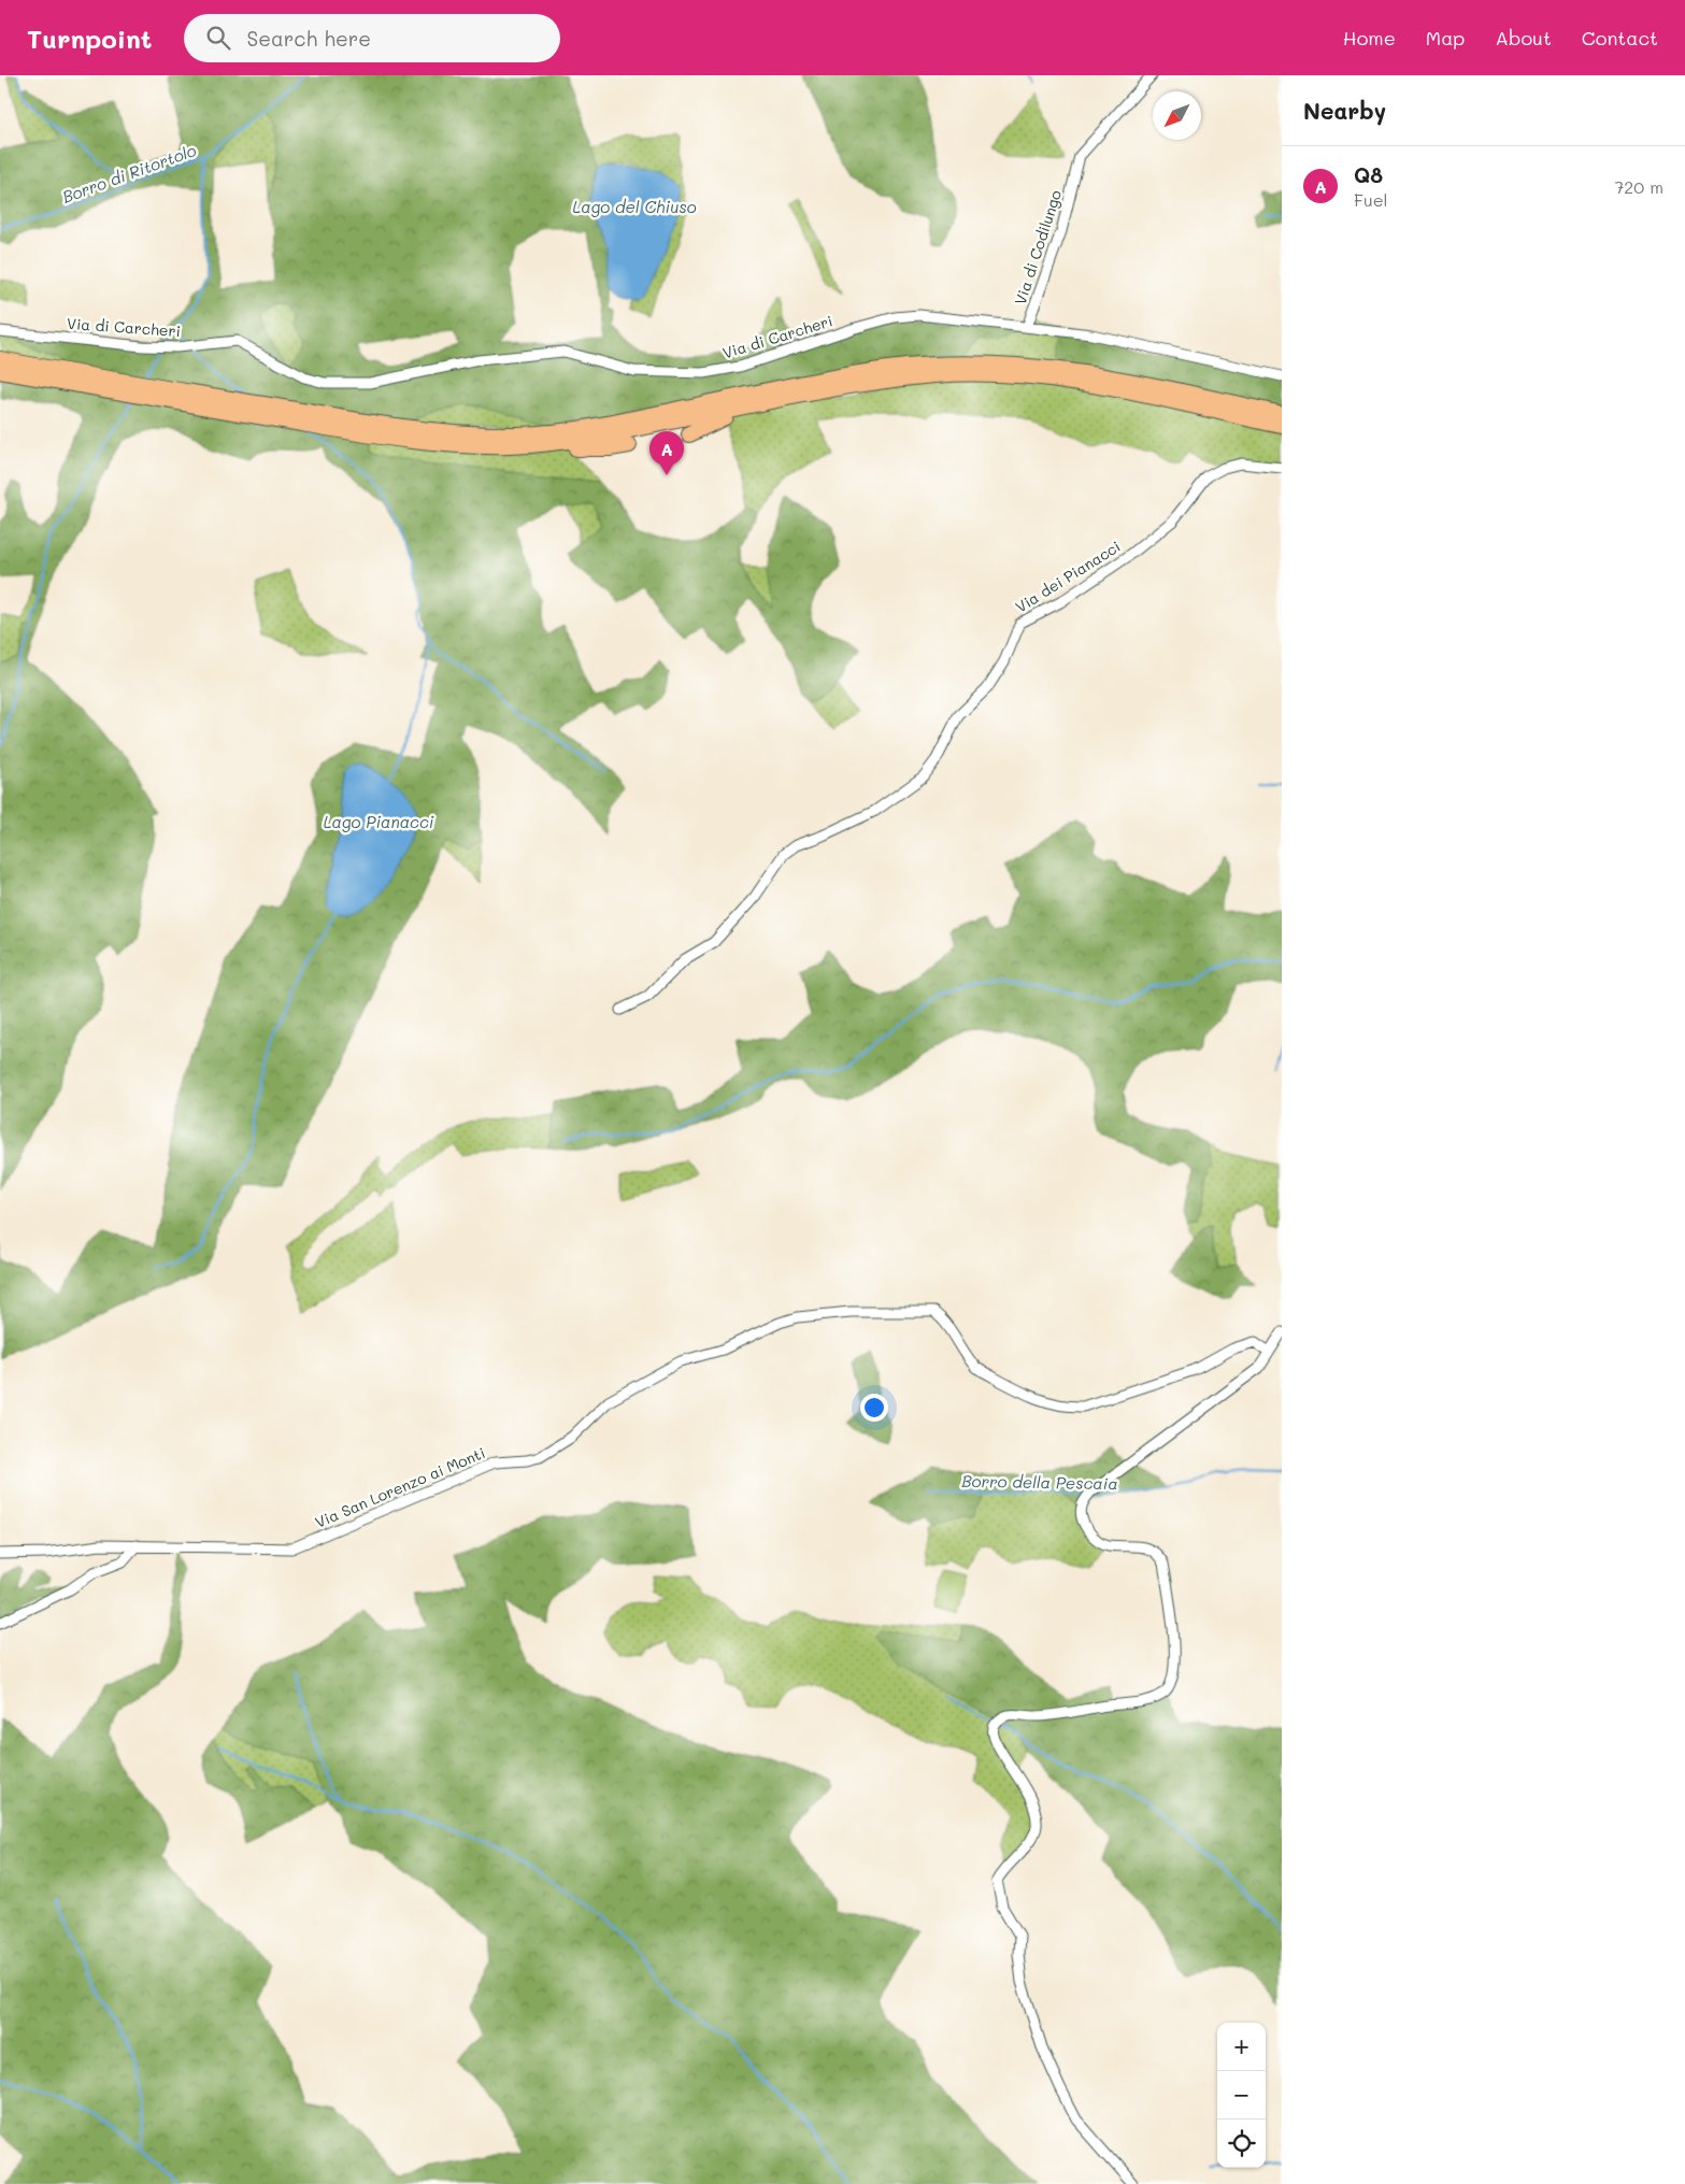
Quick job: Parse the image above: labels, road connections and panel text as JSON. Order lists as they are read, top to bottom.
{
  "streets": {
    "street": [
      "Via di Codilungo",
      "Via di Carcheri",
      "Via dei Pianacci",
      "Via San Lorenzo ai Monti"
    ]
  },
  "crossings": [
    ["Via di Codilungo", "Via di Carcheri"]
  ],
  "water": [
    "Borro di Ritortolo",
    "Lago del Chiuso",
    "Lago Pianacci",
    "Borro della Pescaia"
  ],
  "north": "bottom left",
  "page": {
    "header": "Turnpoint",
    "search": "Search here",
    "nav": [
      "Home",
      "Map",
      "About",
      "Contact"
    ],
    "heading": "Nearby",
    "list": [
      {
        "mark": "A",
        "name": "Q8",
        "note": "Fuel",
        "value": "720 m"
      }
    ],
    "pins": "A",
    "map_buttons": ["+", "−"]
  }
}
